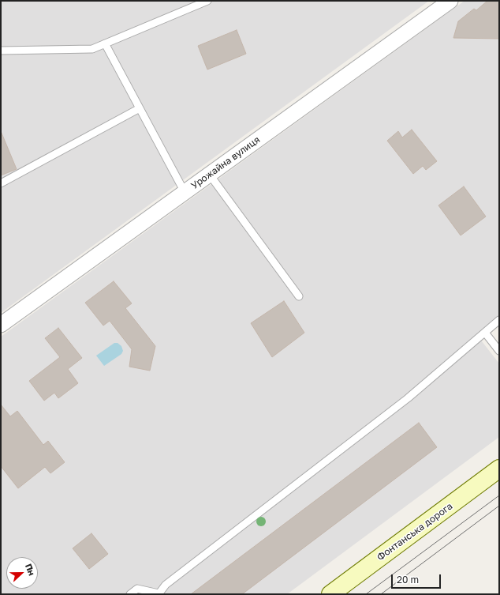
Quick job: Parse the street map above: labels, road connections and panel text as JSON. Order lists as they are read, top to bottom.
{
  "streets": {
    "main road": ["Фонтанська дорога"],
    "street": ["Урожайна вулиця"]
  },
  "scale_bar": "20 m",
  "north": "right"
}
